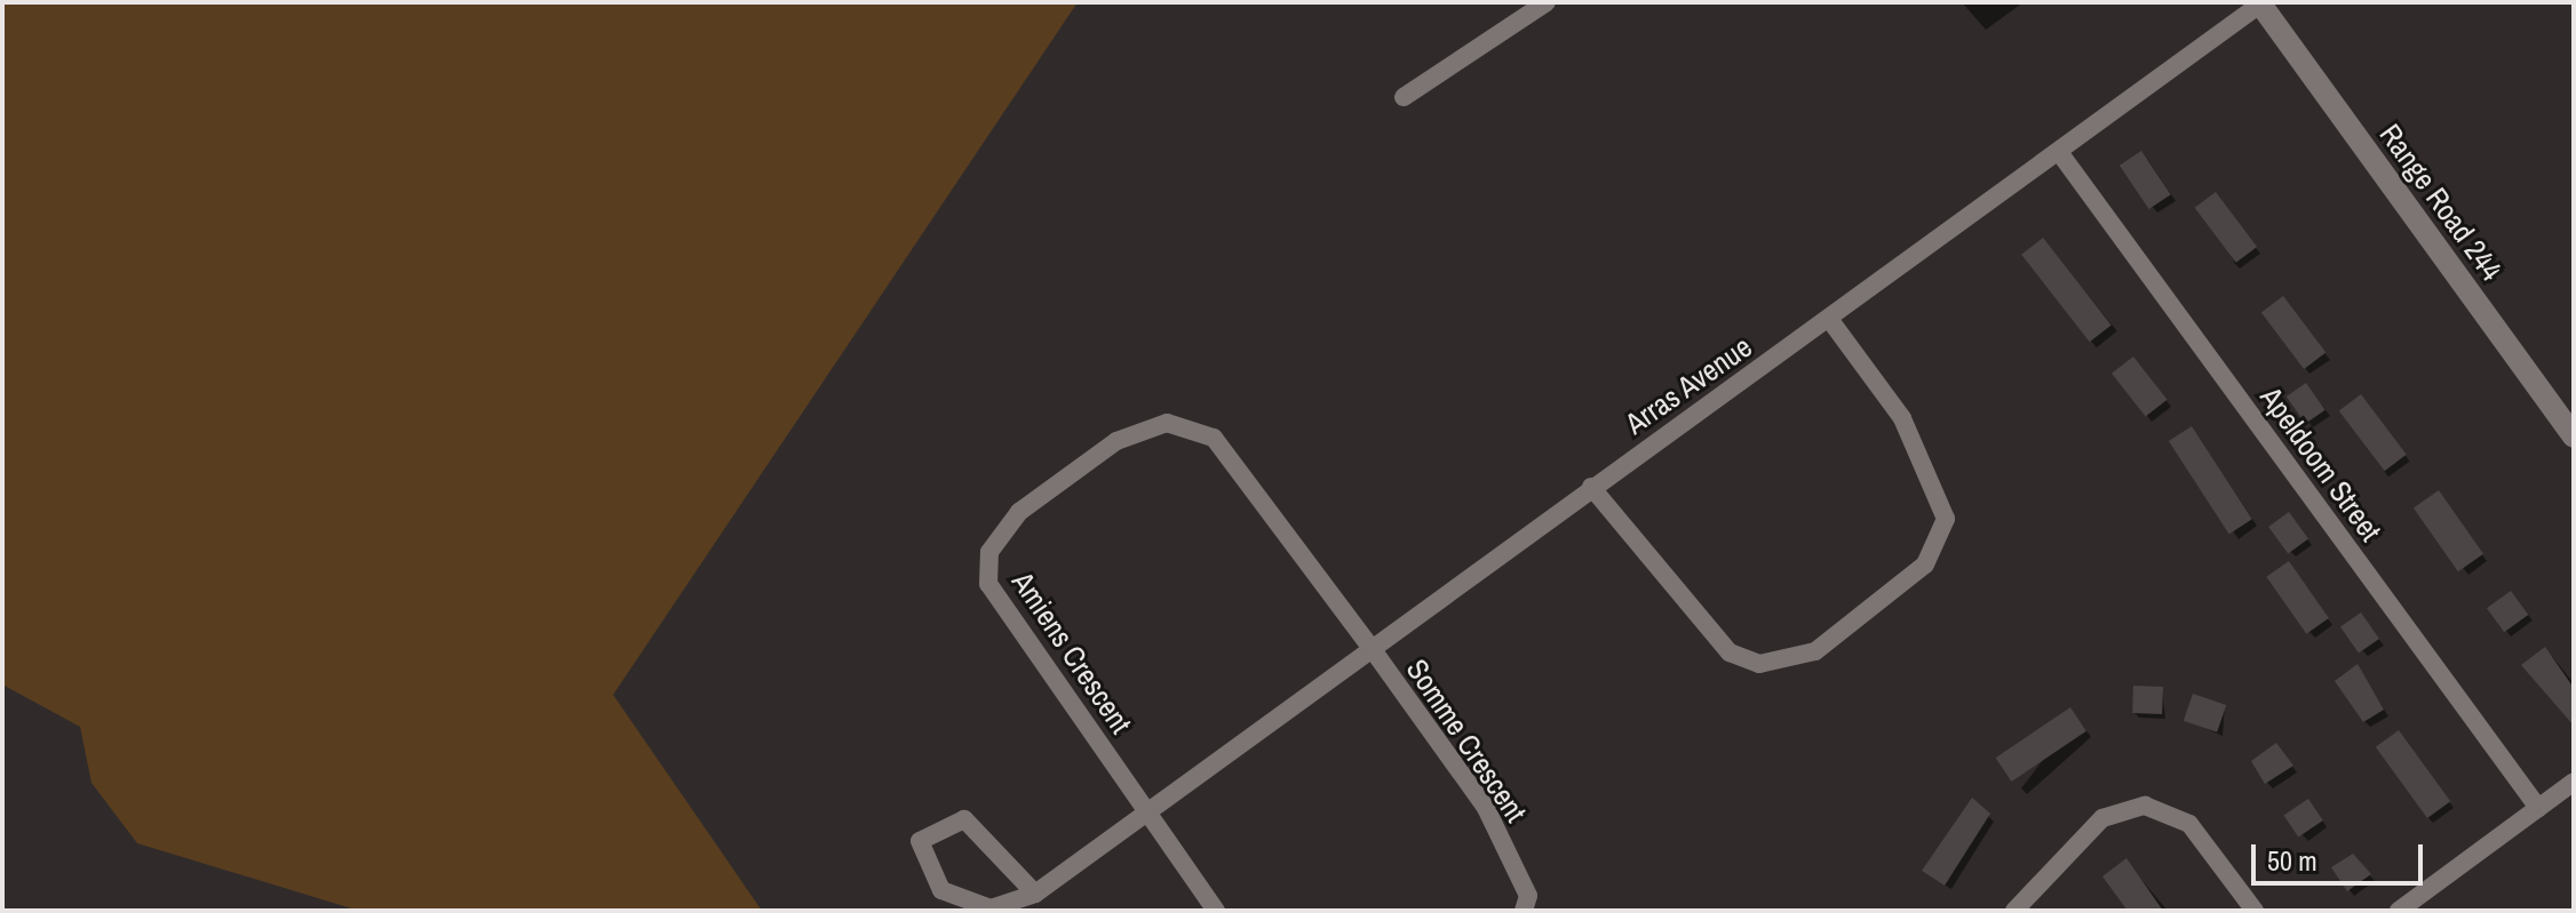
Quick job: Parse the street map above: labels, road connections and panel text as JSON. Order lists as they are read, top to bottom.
{
  "streets": {
    "street": [
      "Range Road 244",
      "Arras Avenue",
      "Apeldoom Street",
      "Amiens Crescent",
      "Somme Crescent"
    ]
  },
  "crossings": [
    ["Range Road 244", "Arras Avenue"],
    ["Arras Avenue", "Apeldoom Street"],
    ["Arras Avenue", "Amiens Crescent"],
    ["Arras Avenue", "Somme Crescent"],
    ["Amiens Crescent", "Somme Crescent"]
  ],
  "scale_bar": "50 m"
}
